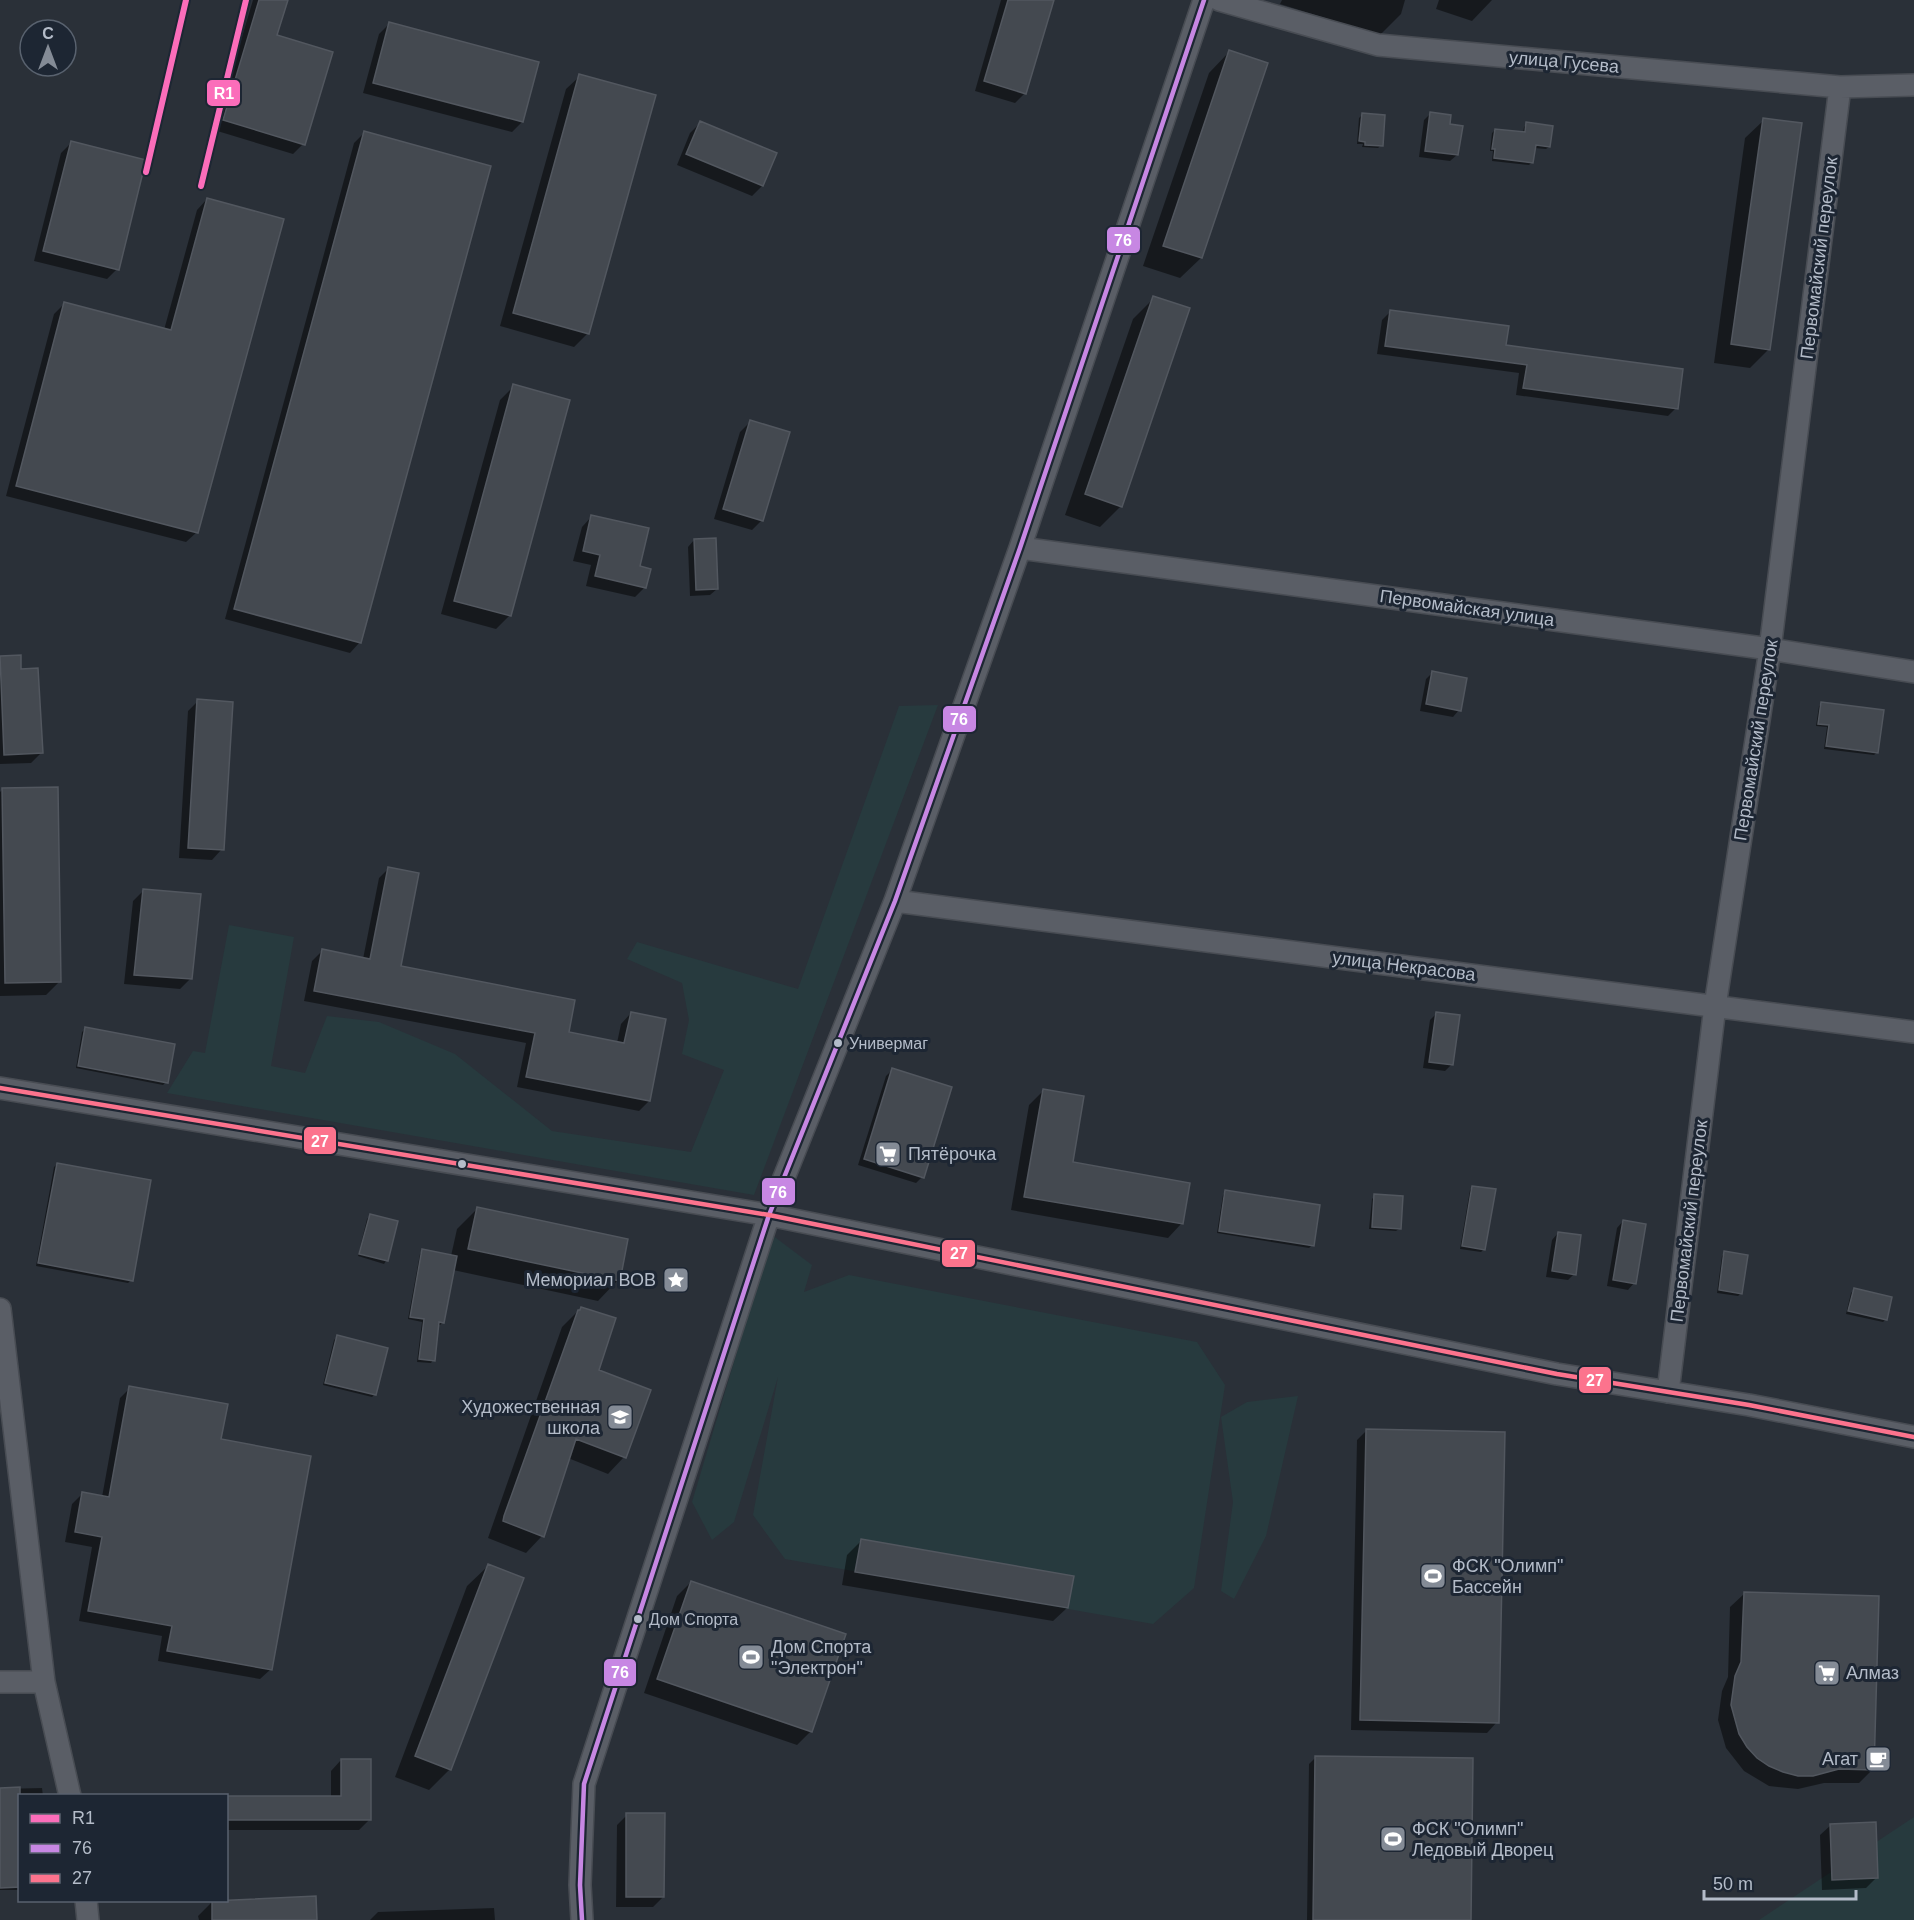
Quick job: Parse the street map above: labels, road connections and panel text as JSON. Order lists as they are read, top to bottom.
{
  "streets": {
    "street": [
      "улица Гусева",
      "Первомайский переулок",
      "Первомайская улица",
      "улица Некрасова"
    ]
  },
  "crossings": [
    ["улица Гусева", "Первомайский переулок"],
    ["Первомайский переулок", "Первомайская улица"],
    ["Первомайский переулок", "улица Некрасова"]
  ],
  "places": {
    "other": ["Универмаг", "Дом Спорта"],
    "supermarket": ["Пятёрочка", "Алмаз"],
    "place": ["Мемориал ВОВ"],
    "school or university": ["Художественная школа"],
    "sports": ["ФСК \"Олимп\" Бассейн", "Дом Спорта \"Электрон\"", "ФСК \"Олимп\" Ледовый Дворец"],
    "cafe": ["Агат"]
  },
  "lines": ["transit line R1", "transit line 76", "transit line 27"],
  "legend": ["R1", "76", "27"],
  "scale_bar": "50 m",
  "north": "top"
}
